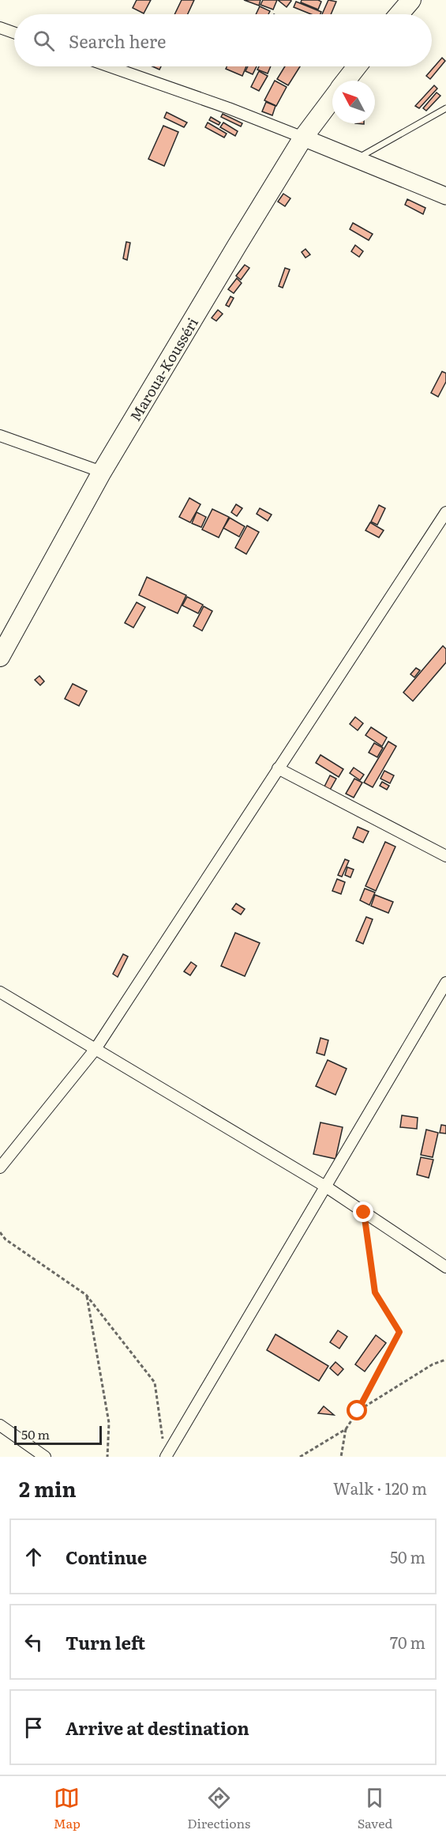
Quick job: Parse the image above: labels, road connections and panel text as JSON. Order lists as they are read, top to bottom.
{
  "streets": {
    "highway": ["Maroua-Kousséri"]
  },
  "scale_bar": "50 m",
  "north": "top left",
  "page": {
    "search": "Search here",
    "scale": "50 m",
    "heading": ["2 min", "Walk · 120 m"],
    "list": [
      ["Continue", "50 m"],
      ["Turn left", "70 m"],
      "Arrive at destination"
    ],
    "nav": ["Map", "Directions", "Saved"]
  }
}
